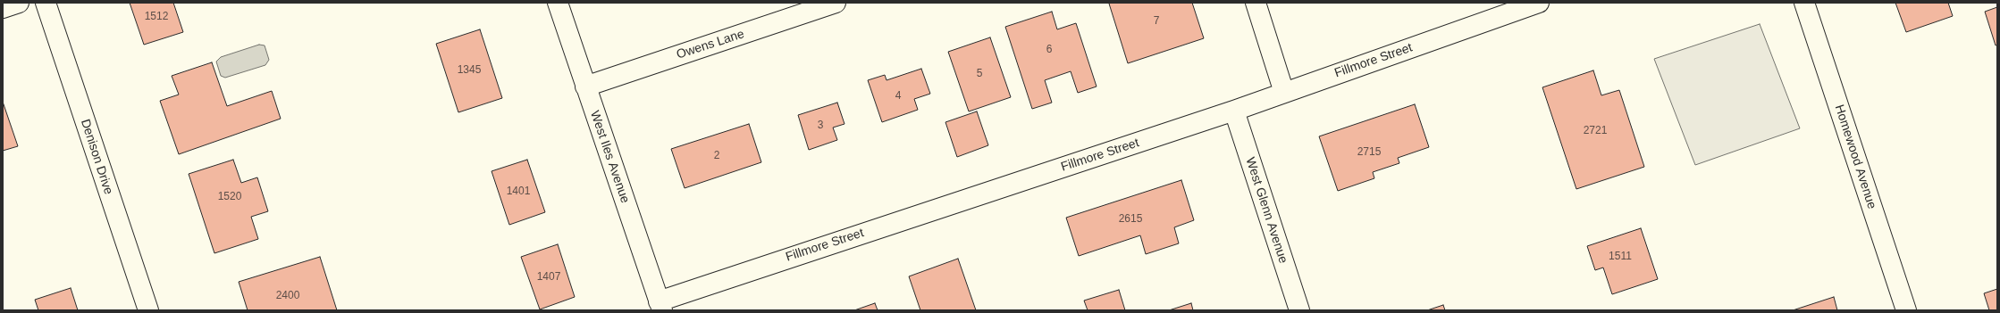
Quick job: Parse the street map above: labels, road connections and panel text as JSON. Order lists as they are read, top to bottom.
{
  "streets": {
    "street": [
      "Owens Lane",
      "Fillmore Street",
      "Denison Drive",
      "West Iles Avenue",
      "Homewood Avenue",
      "West Glenn Avenue"
    ]
  },
  "crossings": [
    ["Owens Lane", "West Iles Avenue"],
    ["Fillmore Street", "West Iles Avenue"],
    ["Fillmore Street", "West Glenn Avenue"]
  ],
  "house_numbers": [
    "1512",
    "7",
    "6",
    "1345",
    "5",
    "4",
    "3",
    "2721",
    "2715",
    "2",
    "1401",
    "1520",
    "2615",
    "1511",
    "1407",
    "2400"
  ]
}
